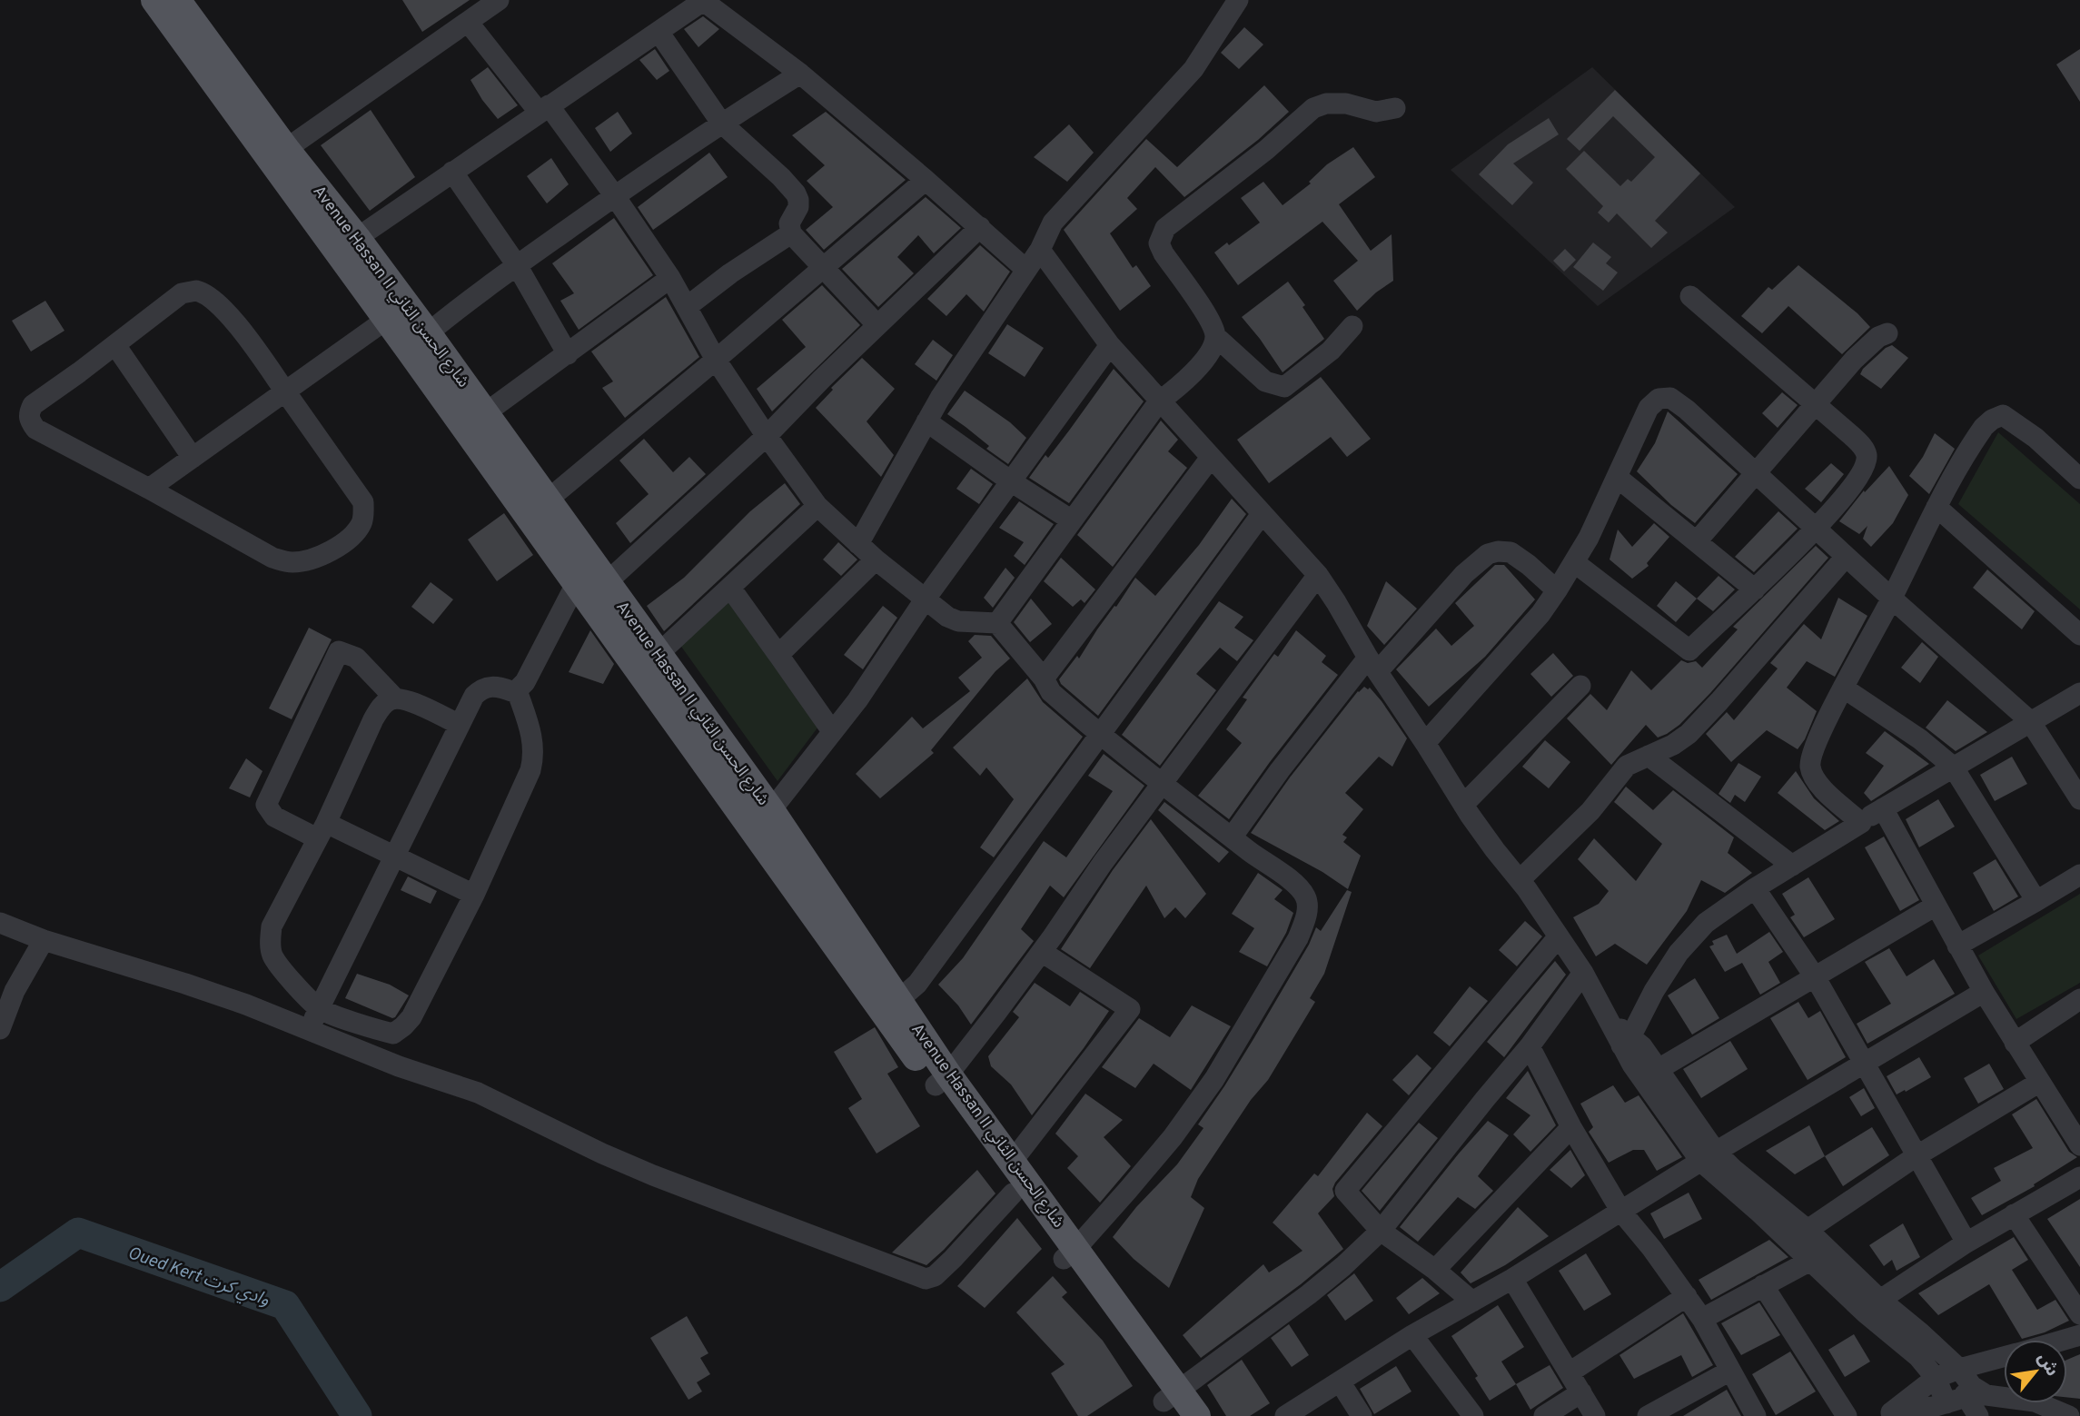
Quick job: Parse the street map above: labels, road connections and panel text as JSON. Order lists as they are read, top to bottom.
{
  "streets": {
    "main road": ["Avenue Hassan II شارع الحسن الثاني"]
  },
  "water": ["Oued Kert وادي كرت"],
  "north": "top right"
}
